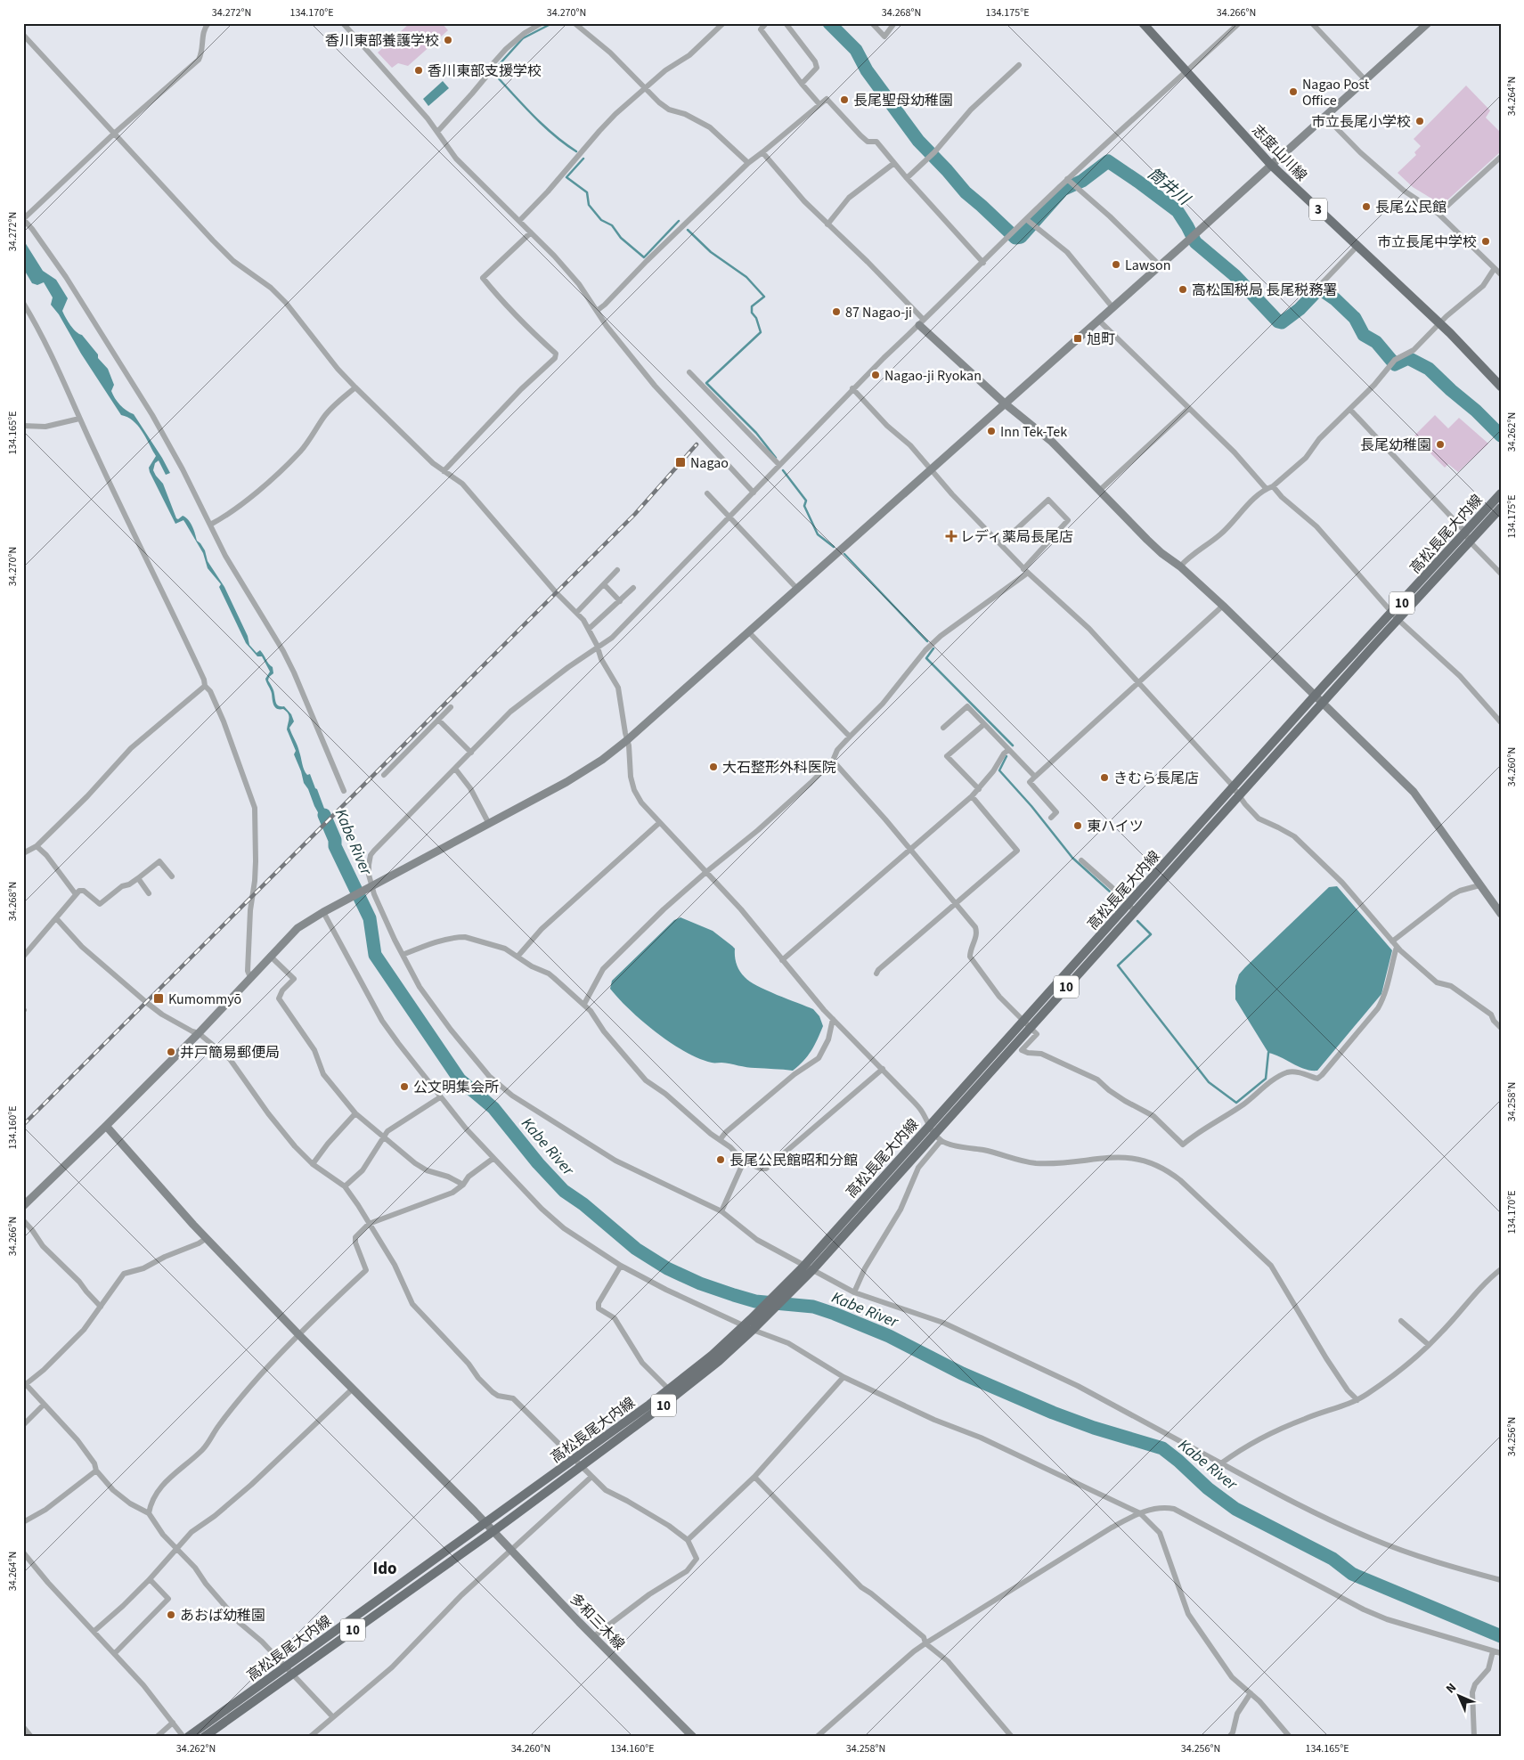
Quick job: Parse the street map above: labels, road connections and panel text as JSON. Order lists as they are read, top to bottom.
{
  "streets": {
    "main road": [
      "志度山川線",
      "3",
      "高松長尾大内線",
      "10"
    ],
    "street": ["多和三木線"]
  },
  "crossings": [
    ["高松長尾大内線", "多和三木線"]
  ],
  "districts": ["Ido"],
  "water": ["筒井川", "Kabe River"],
  "places": {
    "other": [
      "香川東部養護学校",
      "香川東部支援学校",
      "Nagao Post Office",
      "長尾聖母幼稚園",
      "市立長尾小学校",
      "長尾公民館",
      "市立長尾中学校",
      "Lawson",
      "高松国税局 長尾税務署",
      "87 Nagao-ji",
      "Nagao-ji Ryokan",
      "Inn Tek-Tek",
      "長尾幼稚園",
      "大石整形外科医院",
      "きむら長尾店",
      "東ハイツ",
      "井戸簡易郵便局",
      "公文明集会所",
      "長尾公民館昭和分館",
      "あおば幼稚園"
    ],
    "transit": ["旭町", "Nagao", "Kumommyō"],
    "health": ["レディ薬局長尾店"]
  },
  "north": "top left",
  "coordinates": [
    "34.272°N",
    "134.170°E",
    "34.270°N",
    "34.268°N",
    "134.175°E",
    "34.266°N",
    "34.264°N",
    "34.262°N",
    "134.165°E",
    "34.260°N",
    "34.258°N",
    "134.160°E",
    "34.256°N"
  ]
}
